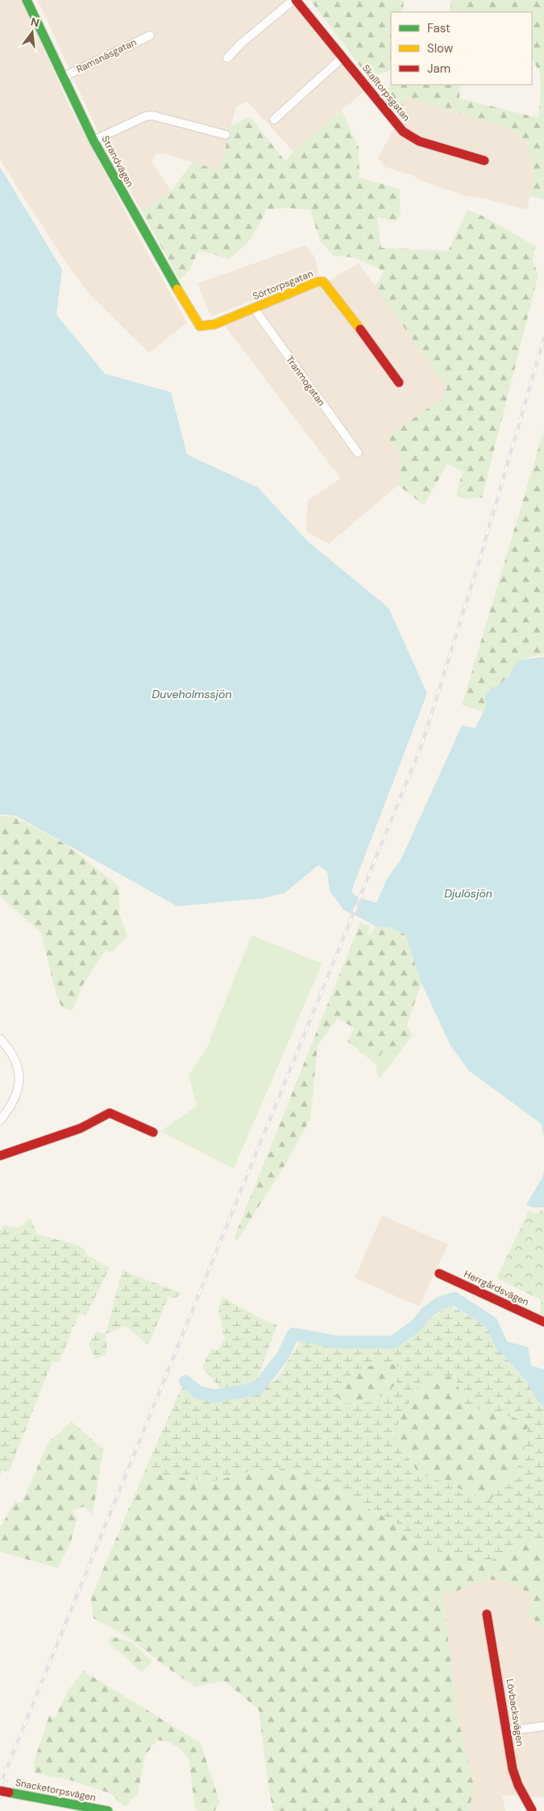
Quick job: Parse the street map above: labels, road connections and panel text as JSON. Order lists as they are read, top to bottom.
{
  "streets": {
    "street": [
      "Ramsnäsgatan",
      "Skalltorpsgatan",
      "Strandvägen",
      "Sörtorpsgatan",
      "Tranmogatan",
      "Herrgårdsvägen",
      "Lövbacksvägen",
      "Snacketorpsvägen"
    ]
  },
  "crossings": [
    ["Ramsnäsgatan", "Strandvägen"],
    ["Strandvägen", "Sörtorpsgatan"],
    ["Sörtorpsgatan", "Tranmogatan"]
  ],
  "water": ["Duveholmssjön", "Djulösjön"],
  "legend": ["Fast", "Slow", "Jam"],
  "north": "top"
}
